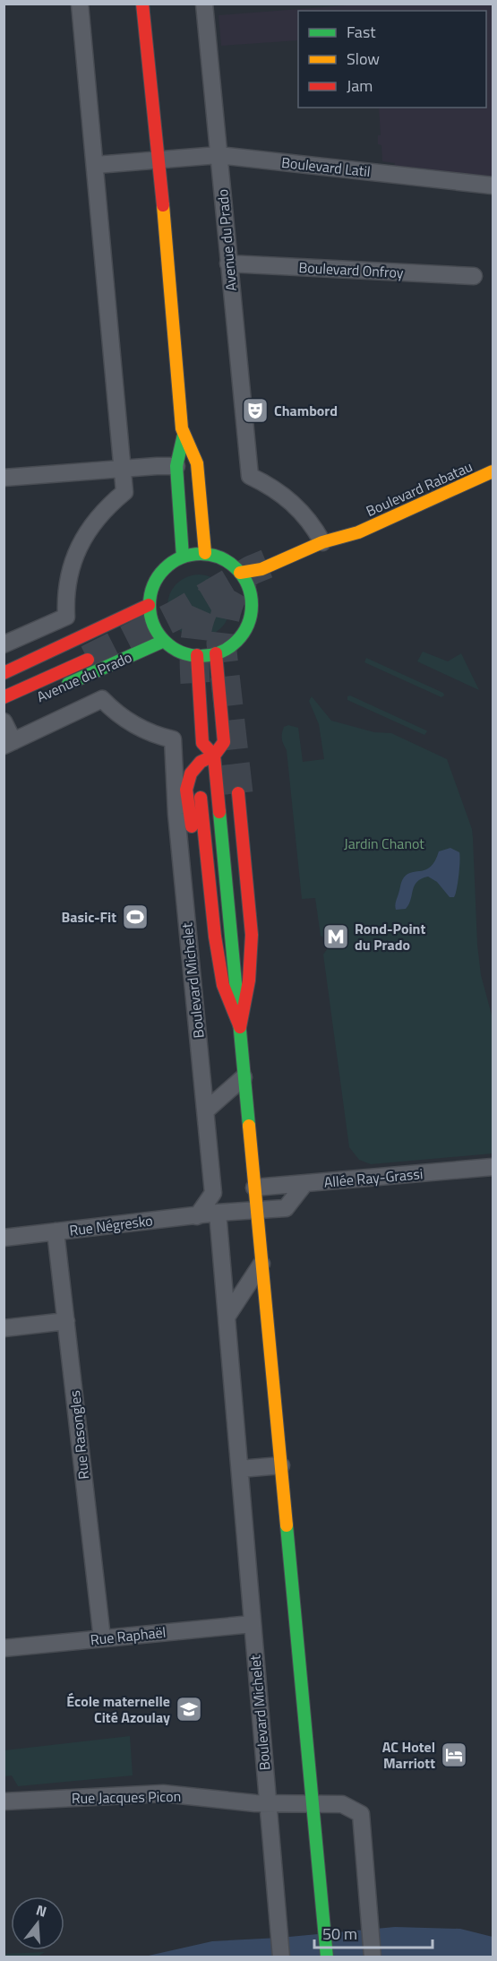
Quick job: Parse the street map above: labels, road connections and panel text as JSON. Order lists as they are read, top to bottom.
{
  "streets": {
    "main road": ["Avenue du Prado", "Boulevard Rabatau", "Boulevard Michelet"],
    "street": [
      "Boulevard Latil",
      "Boulevard Onfroy",
      "Allée Ray-Grassi",
      "Rue Négresko",
      "Rue Rasongles",
      "Rue Raphaël",
      "Rue Jacques Picon"
    ]
  },
  "crossings": [
    ["Boulevard Latil", "Avenue du Prado"],
    ["Avenue du Prado", "Boulevard Onfroy"],
    ["Avenue du Prado", "Boulevard Rabatau"],
    ["Avenue du Prado", "Boulevard Michelet"],
    ["Boulevard Michelet", "Rue Négresko"],
    ["Boulevard Michelet", "Rue Raphaël"],
    ["Boulevard Michelet", "Rue Jacques Picon"],
    ["Allée Ray-Grassi", "Rue Négresko"],
    ["Rue Négresko", "Rue Rasongles"],
    ["Rue Rasongles", "Rue Raphaël"]
  ],
  "parks": ["Jardin Chanot"],
  "places": {
    "theatre": ["Chambord"],
    "sports": ["Basic-Fit"],
    "metro station": ["Rond-Point du Prado"],
    "school or university": ["École maternelle Cité Azoulay"],
    "hotel": ["AC Hotel Marriott"]
  },
  "legend": ["Fast", "Slow", "Jam"],
  "scale_bar": "50 m",
  "north": "top"
}
